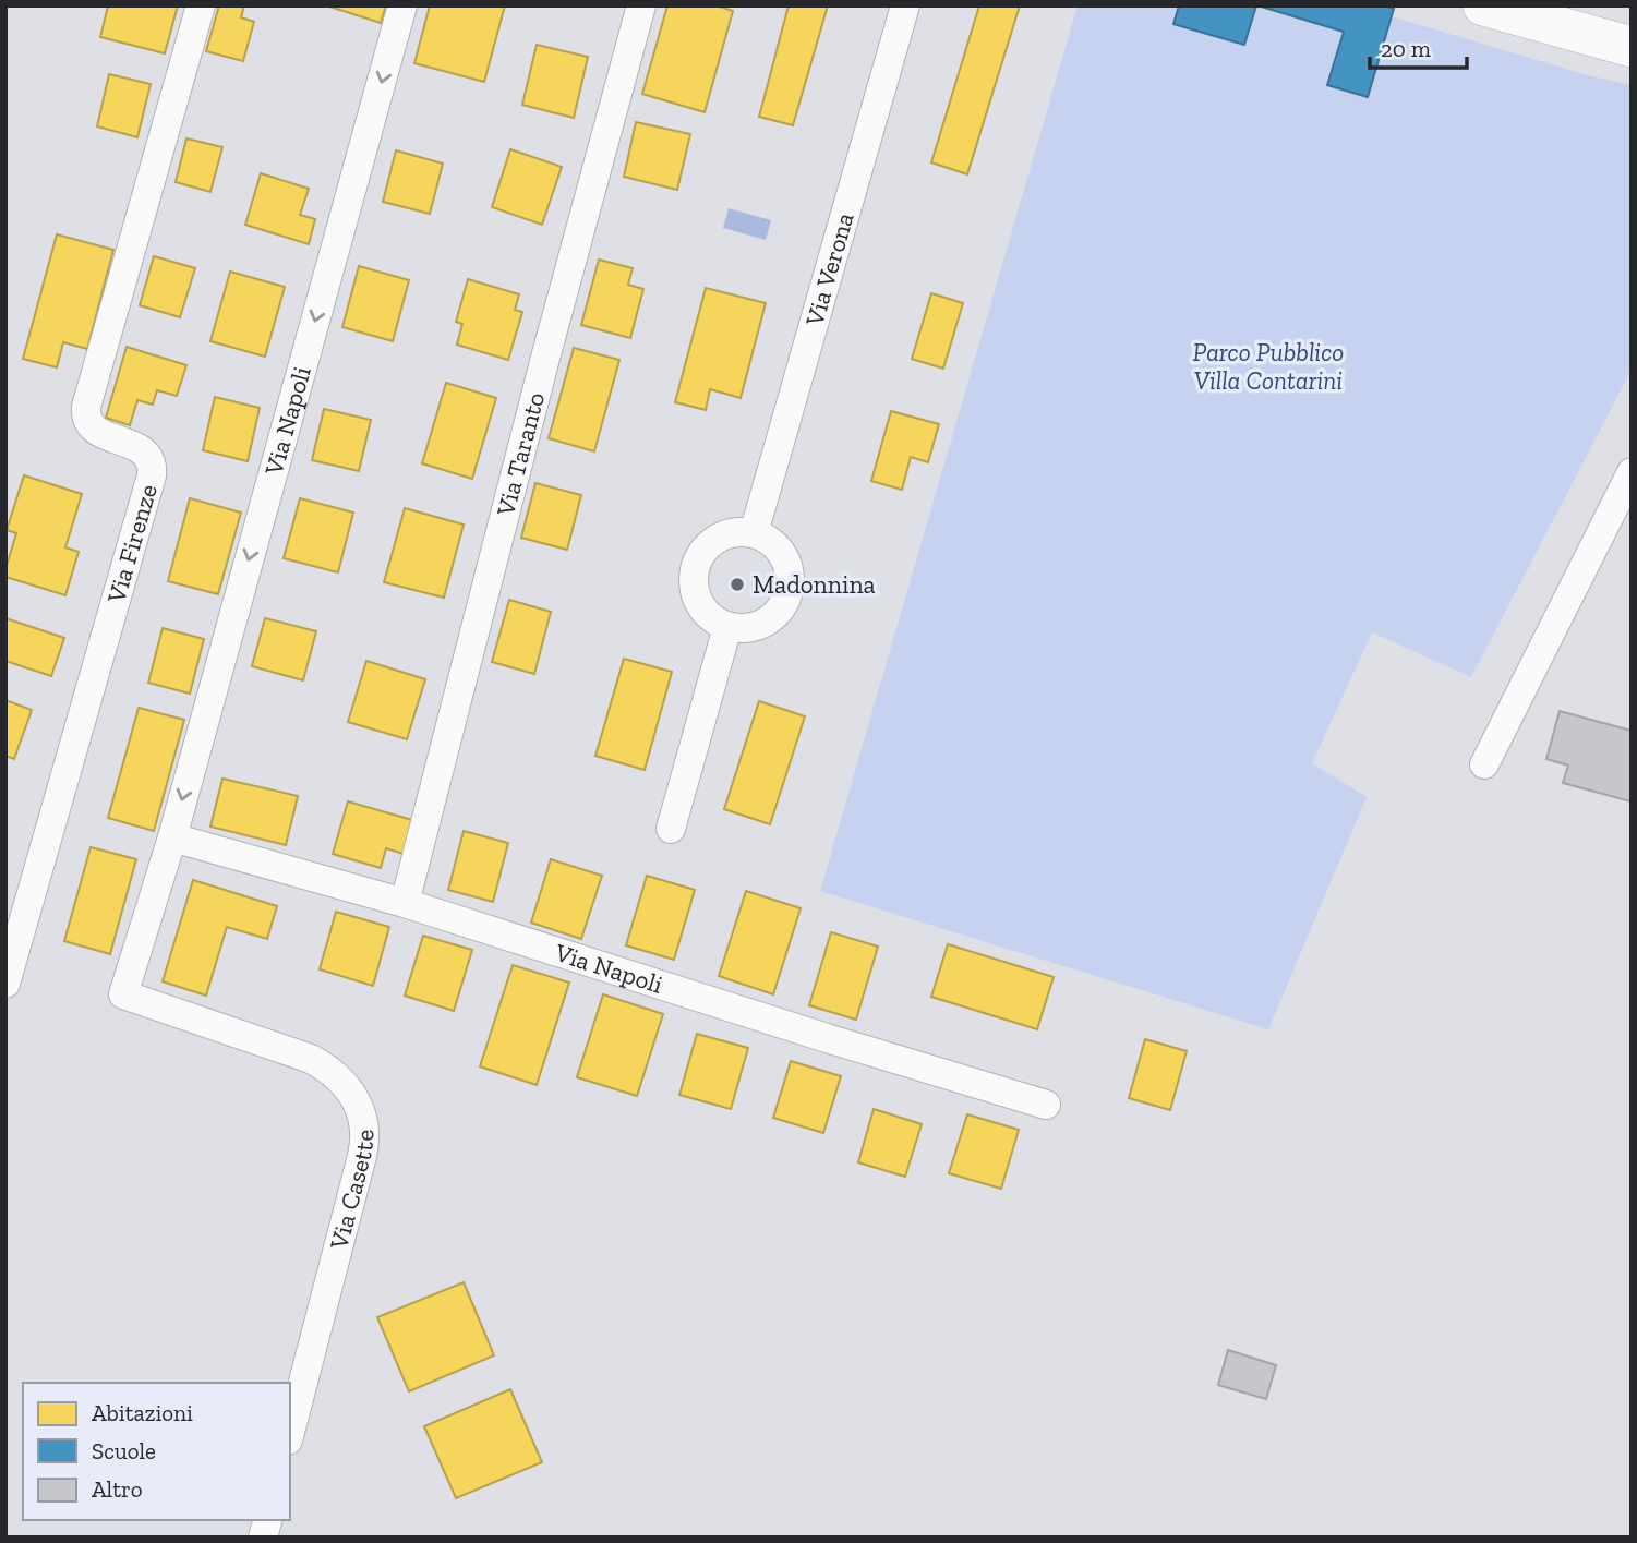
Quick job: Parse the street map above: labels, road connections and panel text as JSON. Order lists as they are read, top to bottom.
{
  "streets": {
    "street": [
      "Via Verona",
      "Via Napoli",
      "Via Taranto",
      "Via Firenze",
      "Via Casette"
    ]
  },
  "crossings": [
    ["Via Napoli", "Via Taranto"],
    ["Via Napoli", "Via Casette"]
  ],
  "one_way": ["Via Napoli"],
  "parks": ["Parco Pubblico Villa Contarini"],
  "places": ["Madonnina"],
  "legend": ["Abitazioni", "Scuole", "Altro"],
  "scale_bar": "20 m"
}
